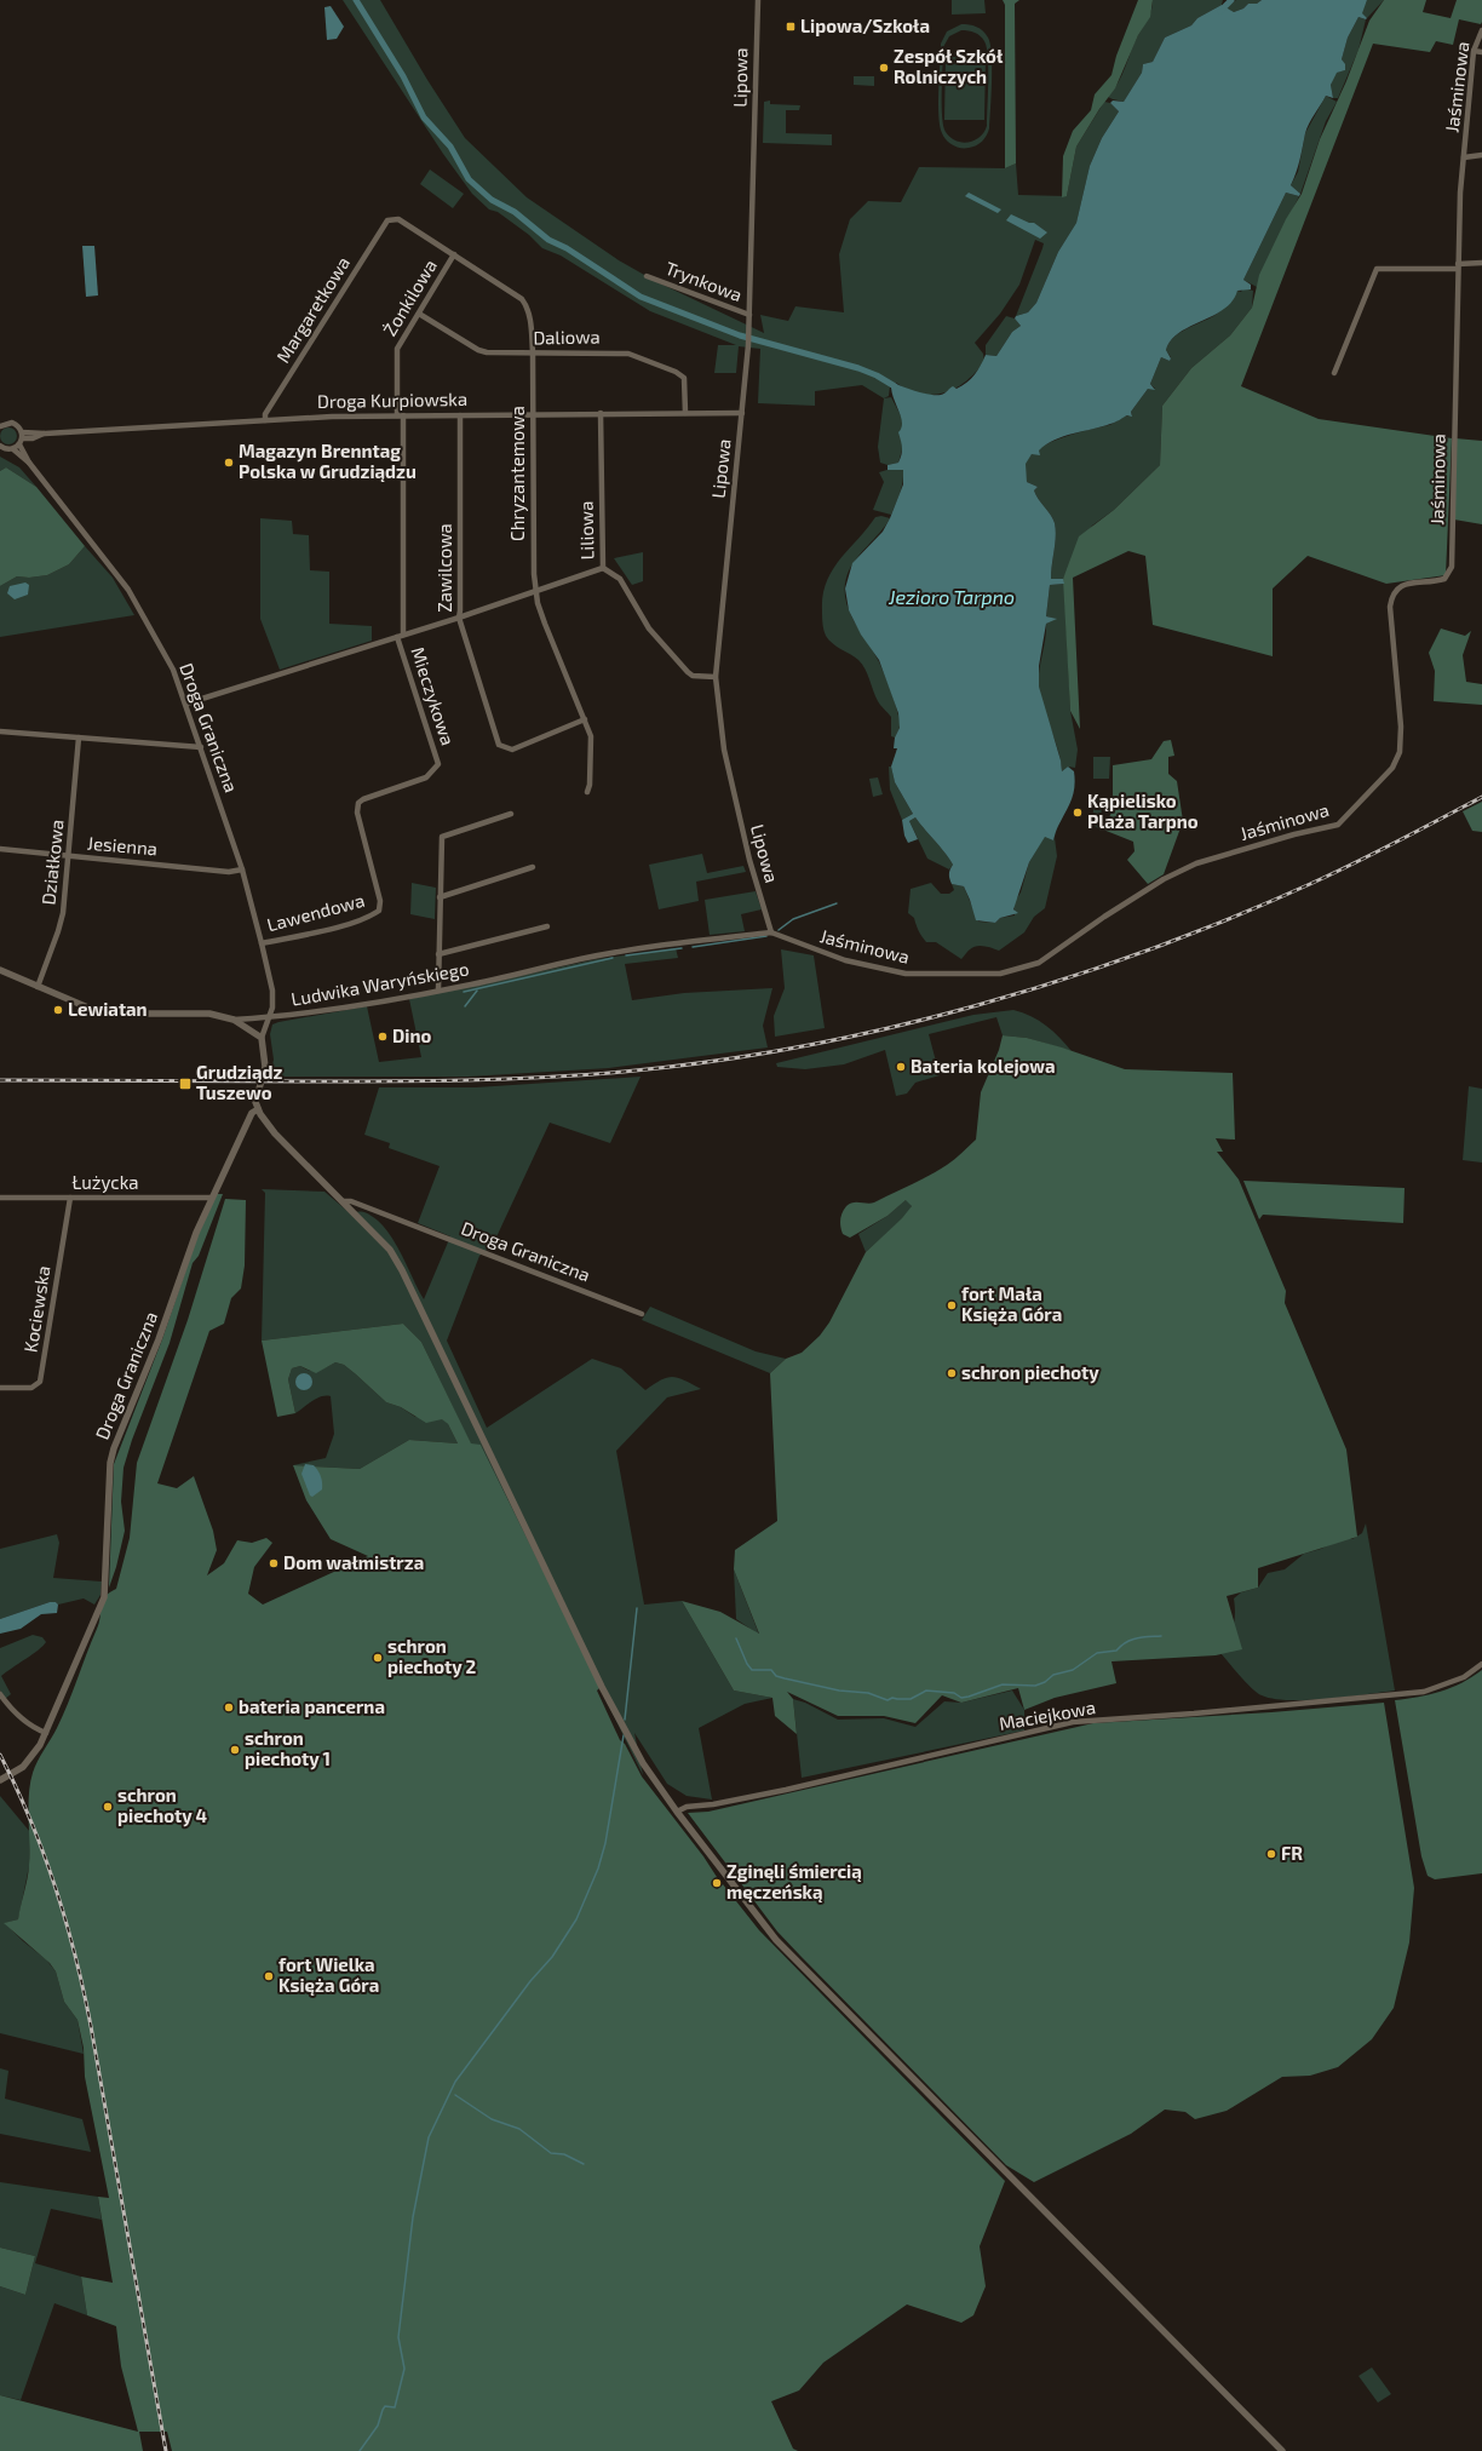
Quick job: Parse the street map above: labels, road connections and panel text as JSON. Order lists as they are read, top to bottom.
{
  "streets": {
    "street": [
      "Lipowa",
      "Jaśminowa",
      "Trynkowa",
      "Żonkilowa",
      "Margaretkowa",
      "Daliowa",
      "Droga Kurpiowska",
      "Chryzantemowa",
      "Liliowa",
      "Zawilcowa",
      "Mieczykowa",
      "Droga Graniczna",
      "Jesienna",
      "Działkowa",
      "Lawendowa",
      "Ludwika Waryńskiego",
      "Łużycka",
      "Kociewska",
      "Maciejkowa"
    ]
  },
  "crossings": [
    ["Lipowa", "Jaśminowa"],
    ["Lipowa", "Trynkowa"],
    ["Lipowa", "Droga Kurpiowska"],
    ["Lipowa", "Liliowa"],
    ["Lipowa", "Ludwika Waryńskiego"],
    ["Jaśminowa", "Ludwika Waryńskiego"],
    ["Żonkilowa", "Daliowa"],
    ["Żonkilowa", "Droga Kurpiowska"],
    ["Żonkilowa", "Chryzantemowa"],
    ["Żonkilowa", "Mieczykowa"],
    ["Margaretkowa", "Droga Kurpiowska"],
    ["Margaretkowa", "Chryzantemowa"],
    ["Daliowa", "Droga Kurpiowska"],
    ["Daliowa", "Chryzantemowa"],
    ["Droga Kurpiowska", "Chryzantemowa"],
    ["Droga Kurpiowska", "Liliowa"],
    ["Droga Kurpiowska", "Zawilcowa"],
    ["Chryzantemowa", "Zawilcowa"],
    ["Chryzantemowa", "Mieczykowa"],
    ["Liliowa", "Mieczykowa"],
    ["Zawilcowa", "Mieczykowa"],
    ["Mieczykowa", "Droga Graniczna"],
    ["Mieczykowa", "Lawendowa"],
    ["Droga Graniczna", "Jesienna"],
    ["Droga Graniczna", "Lawendowa"],
    ["Droga Graniczna", "Ludwika Waryńskiego"],
    ["Droga Graniczna", "Łużycka"],
    ["Jesienna", "Działkowa"],
    ["Działkowa", "Ludwika Waryńskiego"],
    ["Łużycka", "Kociewska"]
  ],
  "water": ["Jezioro Tarpno"],
  "places": {
    "transit": ["Lipowa/Szkoła", "Grudziądz Tuszewo"],
    "other": [
      "Zespół Szkół Rolniczych",
      "Magazyn Brenntag Polska w Grudziądzu",
      "Kąpielisko Plaża Tarpno",
      "Lewiatan",
      "Dino",
      "Bateria kolejowa",
      "fort Mała Księża Góra",
      "schron piechoty",
      "Dom wałmistrza",
      "schron piechoty 2",
      "bateria pancerna",
      "schron piechoty 1",
      "schron piechoty 4",
      "FR",
      "Zginęli śmiercią męczeńską",
      "fort Wielka Księża Góra"
    ]
  }
}
